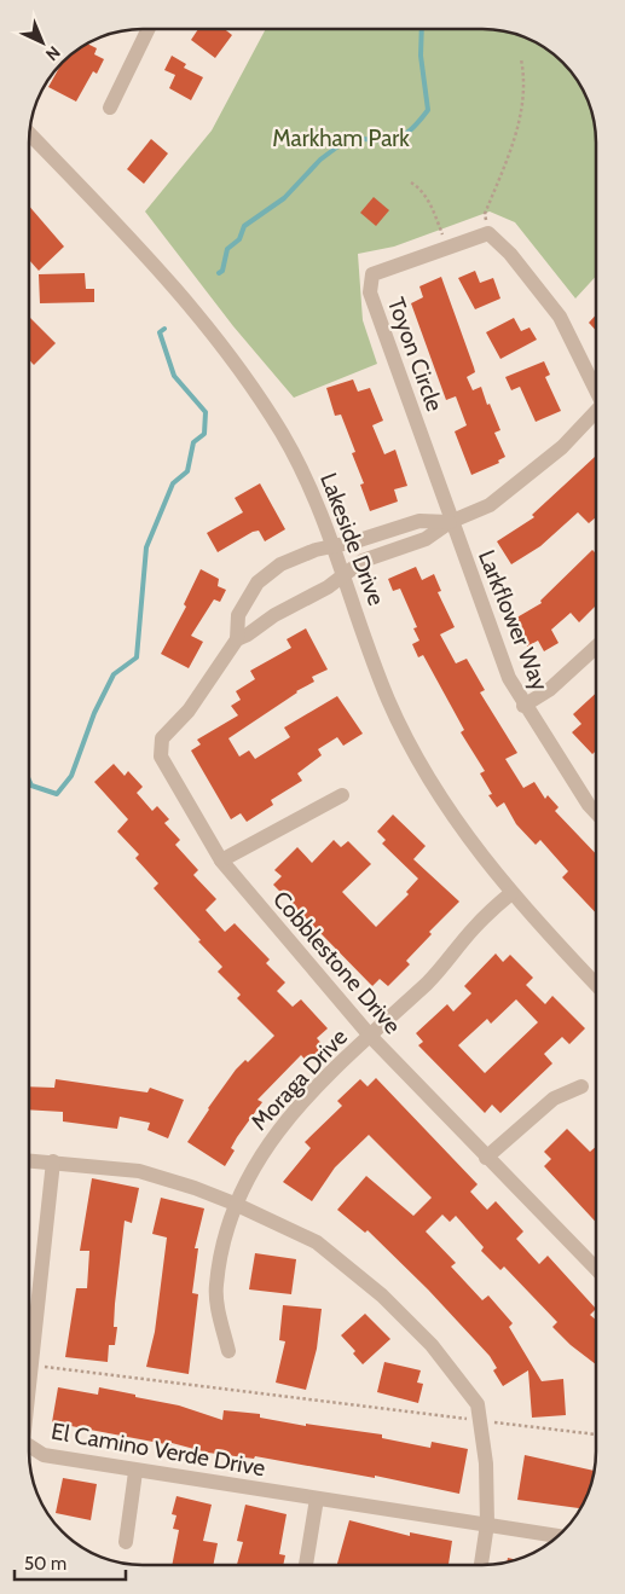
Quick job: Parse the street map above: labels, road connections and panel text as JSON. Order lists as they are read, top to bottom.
{
  "streets": {
    "street": [
      "Toyon Circle",
      "Lakeside Drive",
      "Larkflower Way",
      "Cobblestone Drive",
      "Moraga Drive",
      "El Camino Verde Drive"
    ]
  },
  "crossings": [
    ["Toyon Circle", "Larkflower Way"],
    ["Toyon Circle", "Cobblestone Drive"],
    ["Lakeside Drive", "Cobblestone Drive"],
    ["Lakeside Drive", "Moraga Drive"],
    ["Larkflower Way", "Cobblestone Drive"],
    ["Cobblestone Drive", "Moraga Drive"]
  ],
  "parks": ["Markham Park"],
  "scale_bar": "50 m",
  "north": "bottom right"
}
